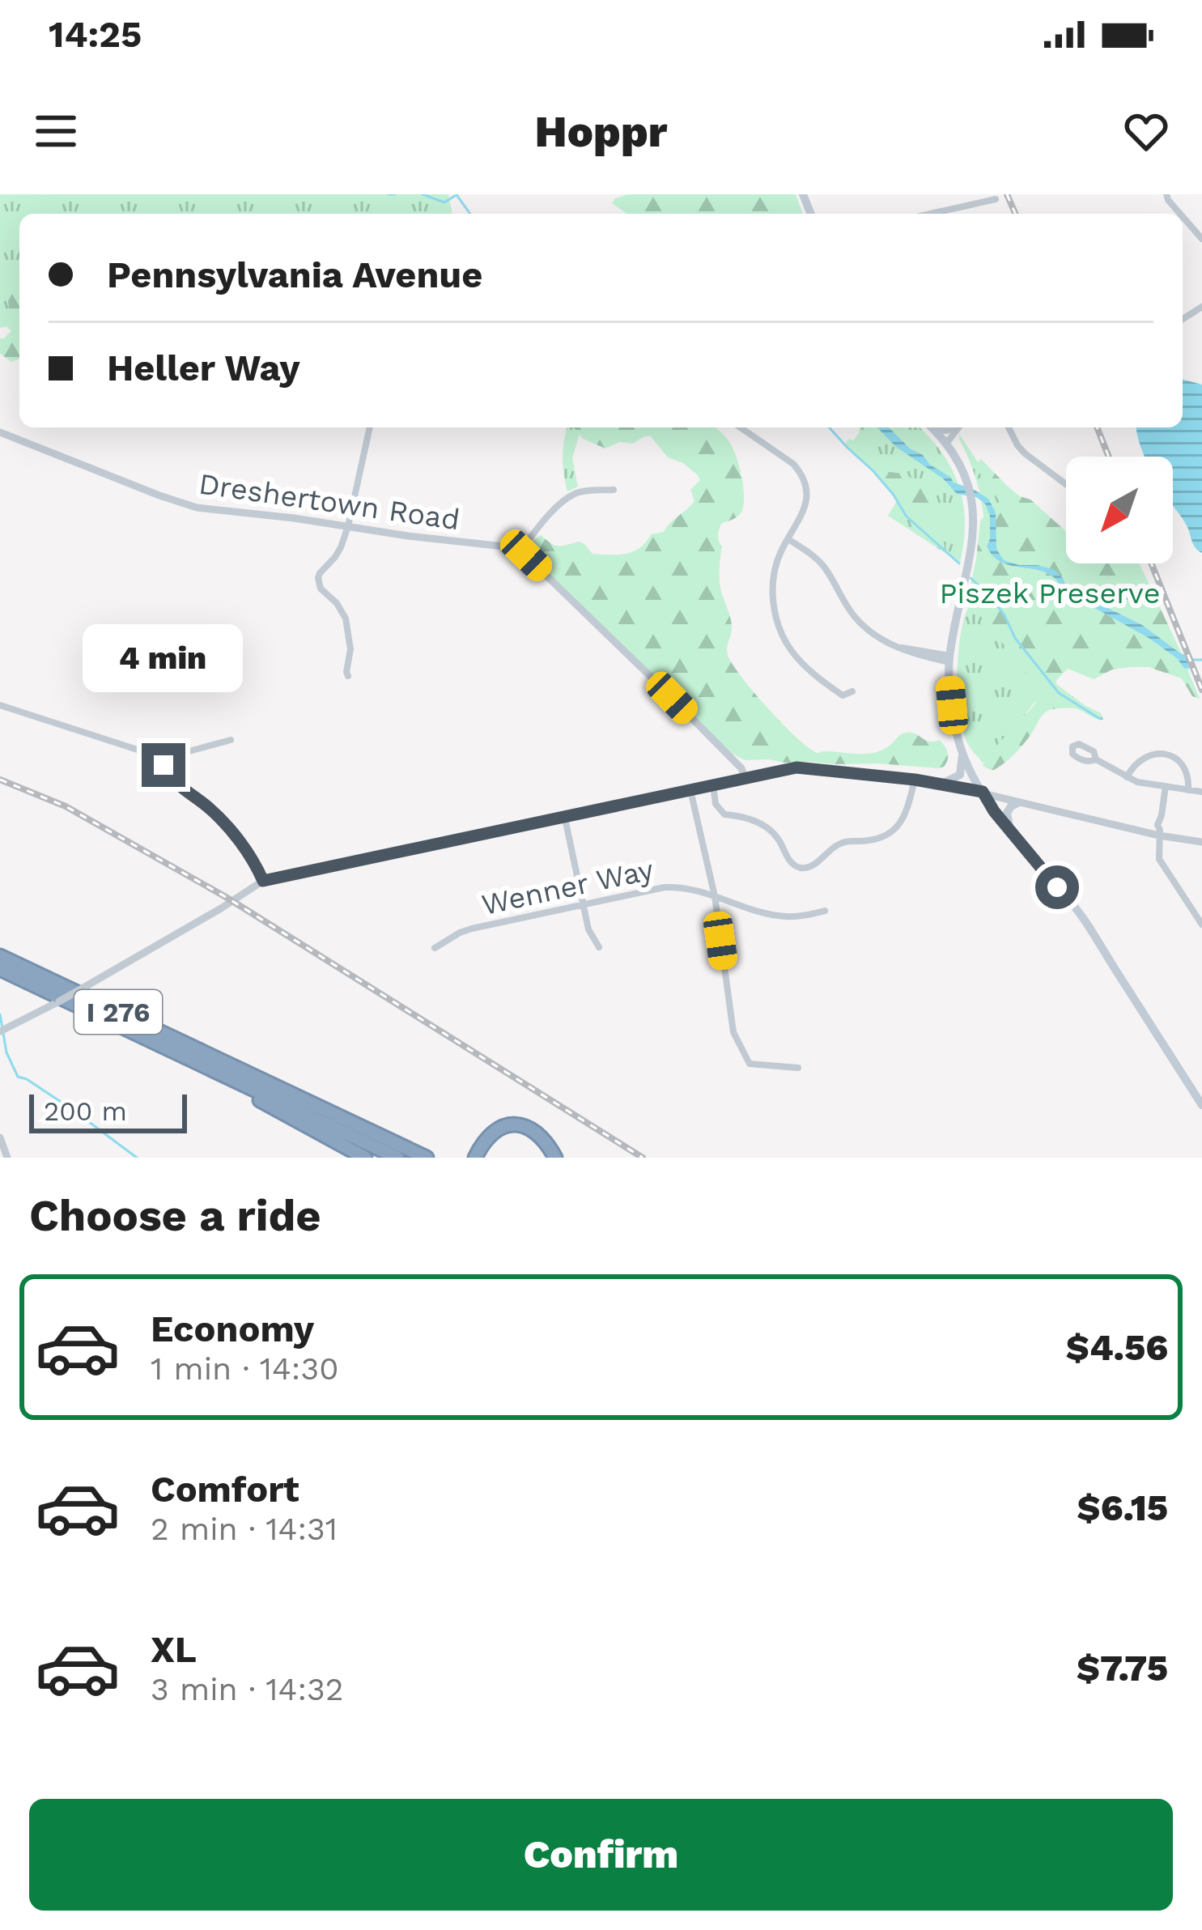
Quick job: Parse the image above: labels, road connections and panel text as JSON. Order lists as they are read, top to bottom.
{
  "streets": {
    "highway": ["I 276"],
    "street": ["Dreshertown Road", "Wenner Way"]
  },
  "parks": ["Piszek Preserve"],
  "scale_bar": "200 m",
  "north": "bottom left",
  "page": {
    "status": "14:25",
    "header": "Hoppr",
    "banner": ["Pennsylvania Avenue", "Heller Way"],
    "bubble": "4 min",
    "scale": "200 m",
    "heading": "Choose a ride",
    "list": [
      {
        "name": "Economy",
        "note": "1 min · 14:30",
        "value": "$4.56"
      },
      {
        "name": "Comfort",
        "note": "2 min · 14:31",
        "value": "$6.15"
      },
      {
        "name": "XL",
        "note": "3 min · 14:32",
        "value": "$7.75"
      }
    ],
    "buttons": "Confirm"
  }
}
